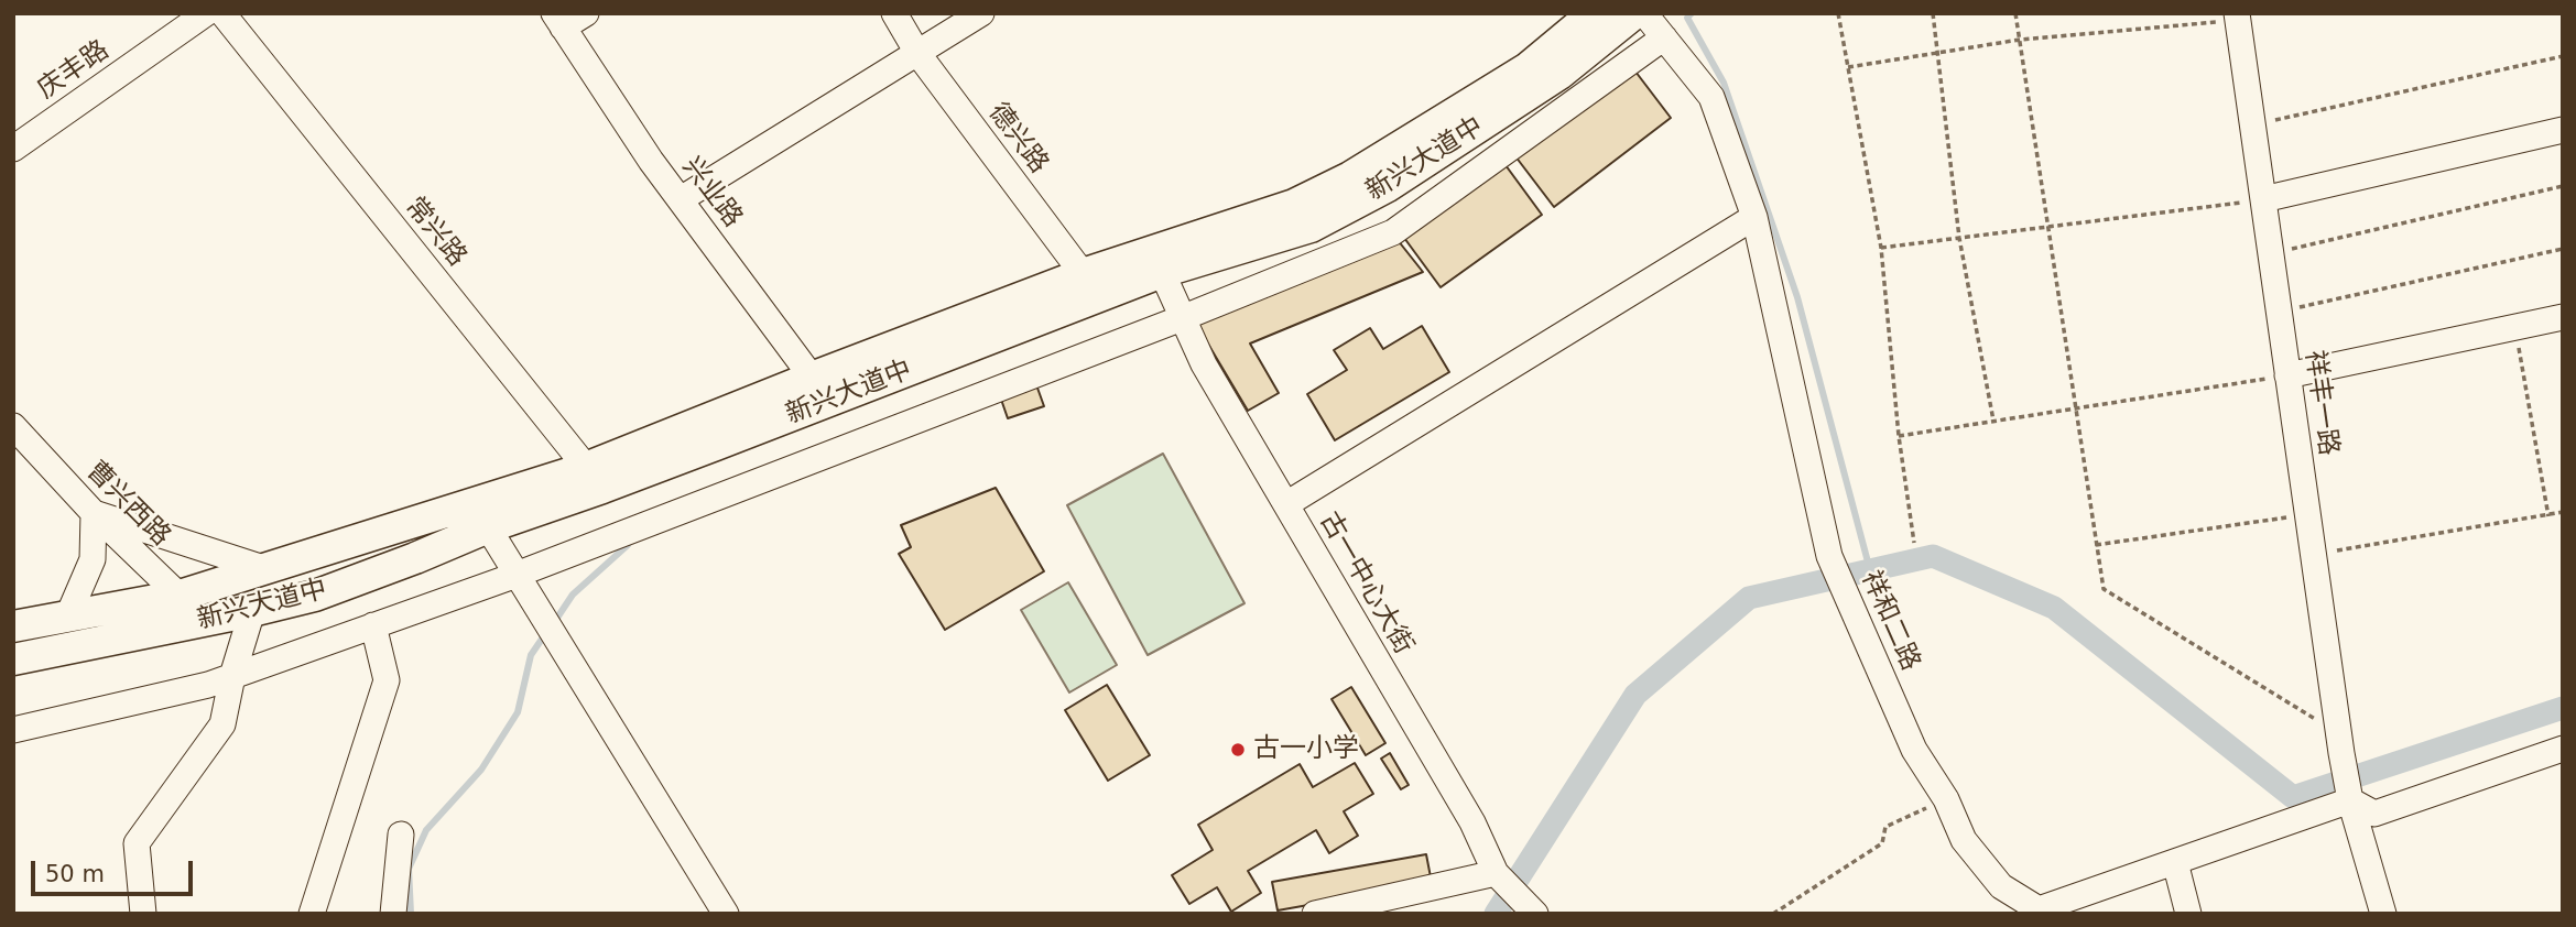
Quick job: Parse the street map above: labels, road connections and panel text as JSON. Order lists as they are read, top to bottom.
{
  "streets": {
    "main road": ["新兴大道中"],
    "street": [
      "庆丰路",
      "德兴路",
      "兴业路",
      "常兴路",
      "祥丰一路",
      "曹兴西路",
      "古一中心大街",
      "祥和二路"
    ]
  },
  "crossings": [
    ["德兴路", "新兴大道中"],
    ["新兴大道中", "兴业路"],
    ["新兴大道中", "常兴路"],
    ["新兴大道中", "曹兴西路"],
    ["新兴大道中", "古一中心大街"],
    ["祥丰一路", "祥和二路"]
  ],
  "places": ["古一小学"],
  "scale_bar": "50 m"
}
